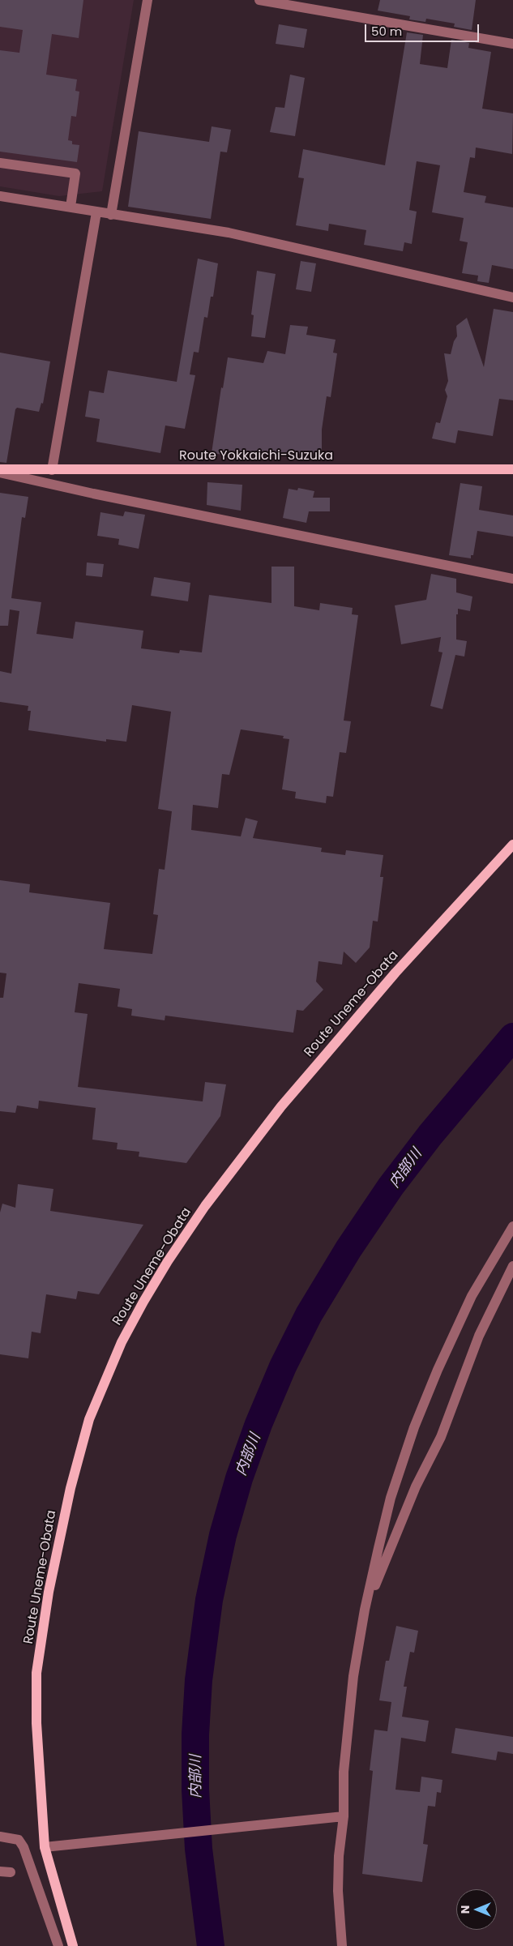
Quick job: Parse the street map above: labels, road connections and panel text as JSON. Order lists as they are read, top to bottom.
{
  "streets": {
    "main road": ["Route Yokkaichi-Suzuka", "Route Uneme-Obata"]
  },
  "water": ["内部川"],
  "scale_bar": "50 m",
  "north": "left"
}
